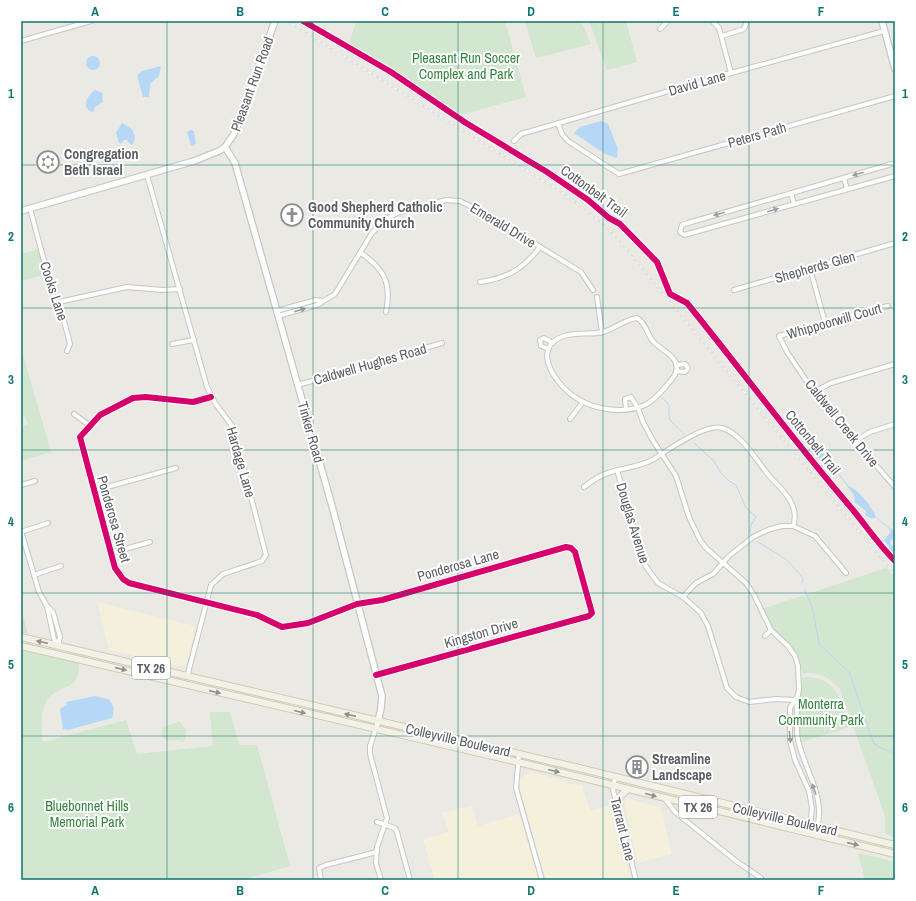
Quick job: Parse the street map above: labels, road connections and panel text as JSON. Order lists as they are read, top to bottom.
{
  "streets": {
    "main road": [
      "Pleasant Run Road",
      "Tinker Road",
      "TX 26",
      "Colleyville Boulevard"
    ],
    "street": [
      "David Lane",
      "Peters Path",
      "Emerald Drive",
      "Shepherds Glen",
      "Cooks Lane",
      "Whippoorwill Court",
      "Caldwell Hughes Road",
      "Caldwell Creek Drive",
      "Hardage Lane",
      "Ponderosa Street",
      "Douglas Avenue",
      "Ponderosa Lane",
      "Kingston Drive",
      "Tarrant Lane"
    ],
    "cycle path": ["Cottonbelt Trail"]
  },
  "crossings": [
    ["David Lane", "Peters Path"],
    ["Pleasant Run Road", "Cooks Lane"],
    ["Pleasant Run Road", "Tinker Road"],
    ["Pleasant Run Road", "Hardage Lane"],
    ["Emerald Drive", "Tinker Road"],
    ["Whippoorwill Court", "Caldwell Creek Drive"],
    ["Caldwell Hughes Road", "Tinker Road"],
    ["Tinker Road", "Ponderosa Street"],
    ["Tinker Road", "Ponderosa Lane"],
    ["Tinker Road", "Kingston Drive"],
    ["Tinker Road", "Colleyville Boulevard"],
    ["Hardage Lane", "Ponderosa Street"],
    ["Hardage Lane", "Colleyville Boulevard"],
    ["Ponderosa Street", "Ponderosa Lane"],
    ["Ponderosa Lane", "Kingston Drive"],
    ["Colleyville Boulevard", "Tarrant Lane"]
  ],
  "parks": ["Pleasant Run Soccer Complex and Park", "Monterra Community Park", "Bluebonnet Hills Memorial Park"],
  "places": {
    "synagogue": ["Congregation Beth Israel"],
    "church": ["Good Shepherd Catholic Community Church"],
    "building": ["Streamline Landscape"]
  },
  "grid": {
    "columns": [
      "A",
      "B",
      "C",
      "D",
      "E",
      "F"
    ],
    "rows": [
      "1",
      "2",
      "3",
      "4",
      "5",
      "6"
    ]
  }
}
